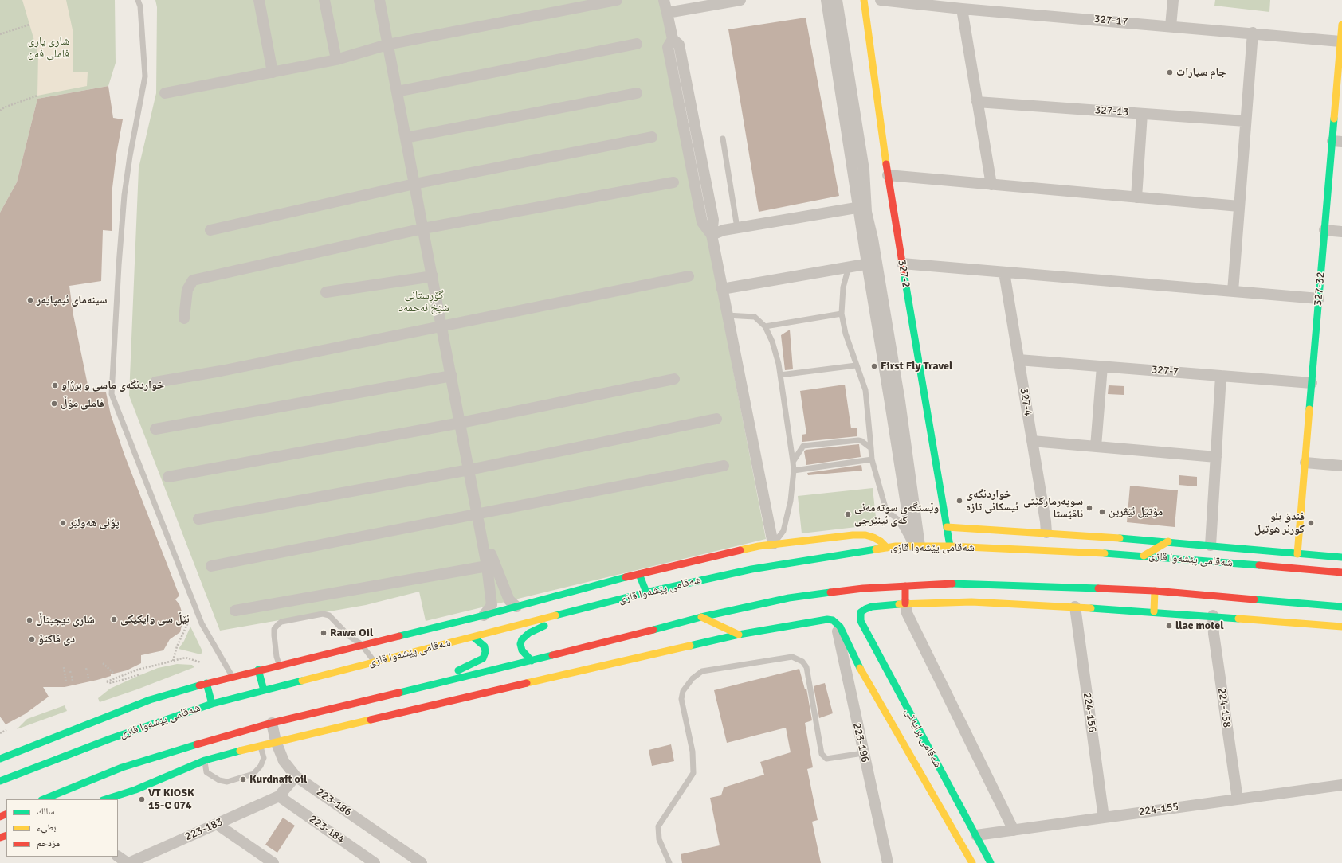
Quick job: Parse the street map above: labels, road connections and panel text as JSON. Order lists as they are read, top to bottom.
{
  "streets": {
    "main road": [
      "327-2",
      "327-32",
      "شەقامی پێشەوا قازی",
      "شەقامی برایەتی"
    ],
    "street": [
      "327-17",
      "327-13",
      "327-7",
      "327-4",
      "224-158",
      "224-156",
      "223-196",
      "223-186",
      "224-155",
      "223-183",
      "223-184"
    ]
  },
  "crossings": [
    ["327-17", "327-32"],
    ["327-2", "شەقامی پێشەوا قازی"],
    ["327-32", "327-7"],
    ["327-7", "327-4"],
    ["224-158", "224-155"],
    ["224-156", "224-155"],
    ["شەقامی برایەتی", "223-196"],
    ["شەقامی برایەتی", "224-155"],
    ["223-183", "223-184"]
  ],
  "parks": ["شاری یاری فاملی فەن", "گۆڕستانی شێخ ئەحمەد"],
  "places": [
    "جام سيارات",
    "سینەمای ئیمپایەر",
    "First Fly Travel",
    "خواردنگەی ماسی و برژاو",
    "فاملی مۆڵ",
    "خواردنگەی ئیسکانی تازە",
    "سوپەرمارکێتی ئاڤێستا",
    "مۆتێل ئێڤرین",
    "وێستگەی سوتەمەنی کەی ئینێرجی",
    "پۆنی هەولێر",
    "فندق بلو كورنر هوتيل",
    "ئێڵ سی وایکیکی",
    "شاری دیجیتاڵ",
    "llac motel",
    "Rawa Oil",
    "دی فاکتۆ",
    "Kurdnaft oil",
    "VT KIOSK 15-C 074"
  ],
  "legend": ["سالك", "بطيء", "مزدحم"]
}
